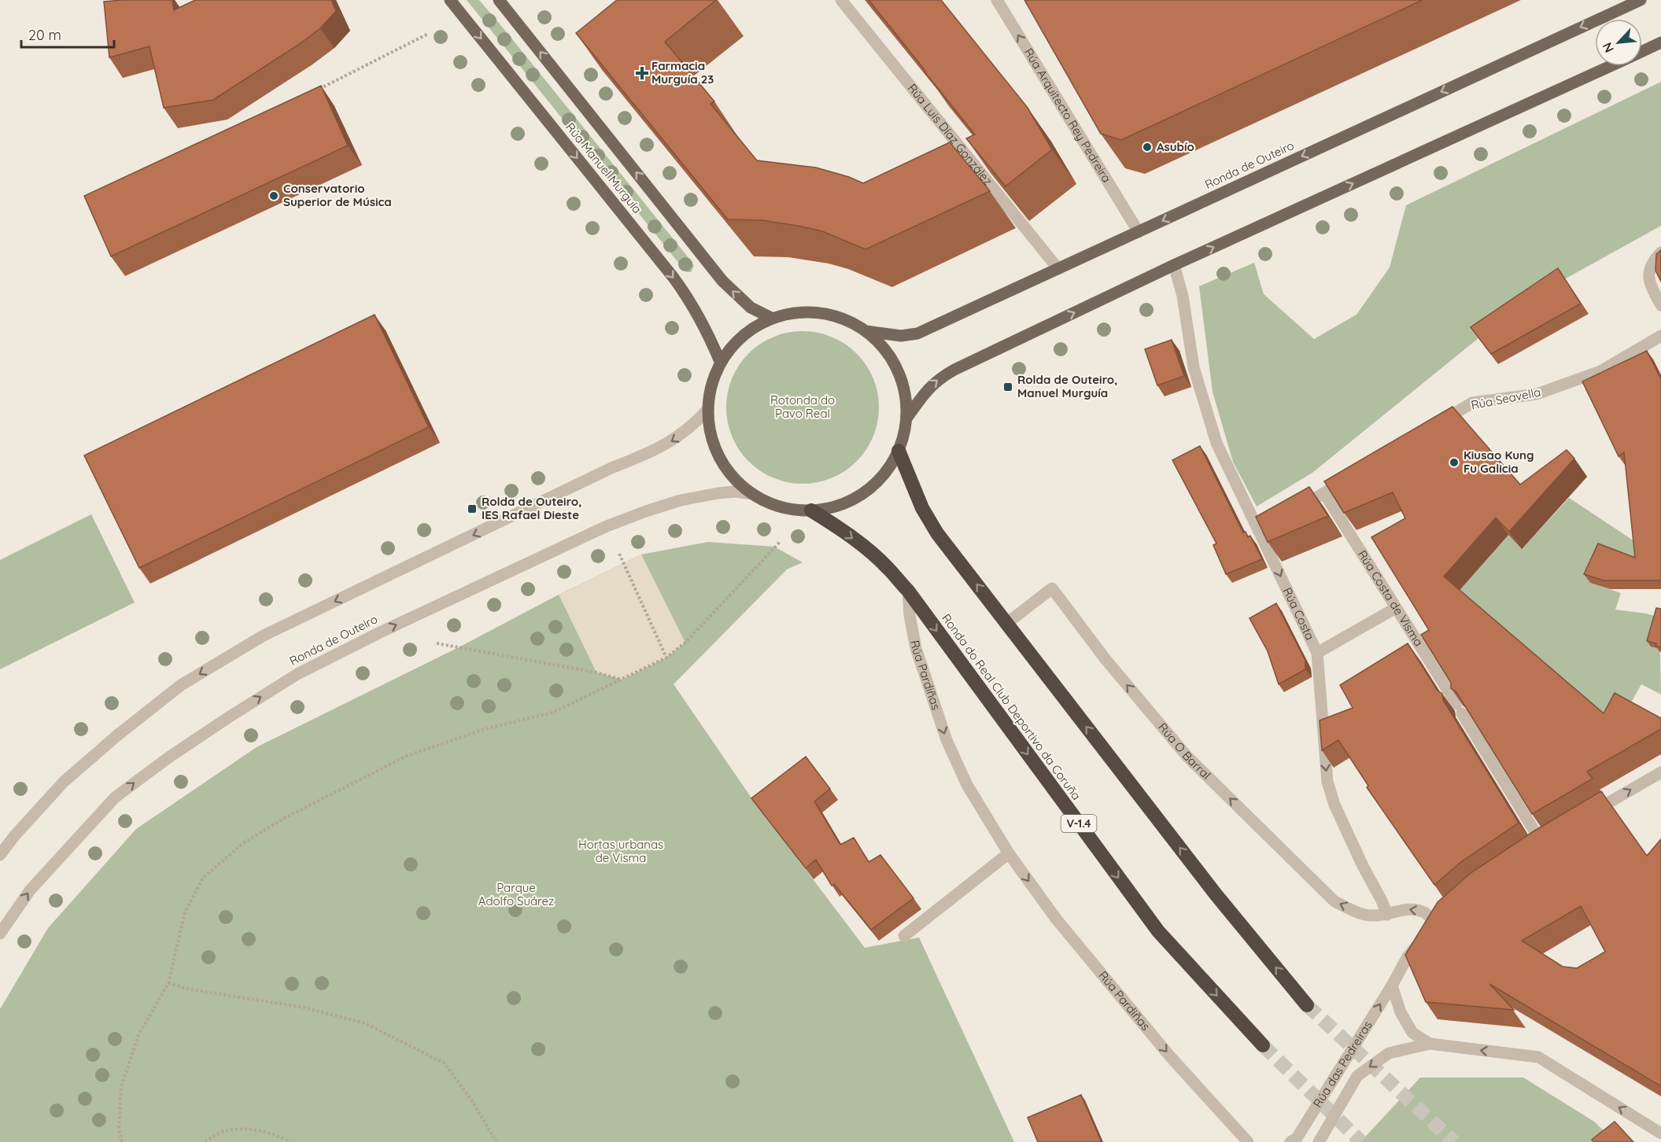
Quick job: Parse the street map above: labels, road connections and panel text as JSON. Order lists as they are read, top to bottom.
{
  "streets": {
    "highway": ["Ronda do Real Club Deportivo da Coruña", "V-1.4"],
    "main road": ["Ronda de Outeiro", "Rúa Manuel Murguía"],
    "street": [
      "Rúa Arquitecto Rey Pedreira",
      "Rúa Luis Díaz González",
      "Rúa Seavella",
      "Rúa Costa de Visma",
      "Rúa Costa",
      "Rúa Pardiñas",
      "Rúa O Barral",
      "Rúa das Pedreiras"
    ]
  },
  "crossings": [
    ["Rúa Arquitecto Rey Pedreira", "Ronda de Outeiro"],
    ["Rúa Luis Díaz González", "Ronda de Outeiro"],
    ["Ronda de Outeiro", "Rúa Manuel Murguía"],
    ["Ronda de Outeiro", "Rúa Costa"],
    ["Ronda de Outeiro", "Ronda do Real Club Deportivo da Coruña"],
    ["Rúa Costa", "Rúa O Barral"],
    ["Rúa Costa", "Rúa das Pedreiras"],
    ["Rúa Pardiñas", "Ronda do Real Club Deportivo da Coruña"],
    ["Rúa O Barral", "Rúa das Pedreiras"]
  ],
  "one_way": [
    "Rúa Arquitecto Rey Pedreira",
    "Rúa Costa",
    "Rúa Pardiñas",
    "Rúa O Barral"
  ],
  "parks": ["Rotonda do Pavo Real", "Hortas urbanas de Visma", "Parque Adolfo Suárez"],
  "places": {
    "health": ["Farmacia Murguía 23"],
    "other": ["Asubío", "Conservatorio Superior de Música", "Kiusao Kung Fu Galicia"],
    "transit": ["Rolda de Outeiro, Manuel Murguía", "Rolda de Outeiro, IES Rafael Dieste"]
  },
  "scale_bar": "20 m",
  "north": "bottom left"
}
